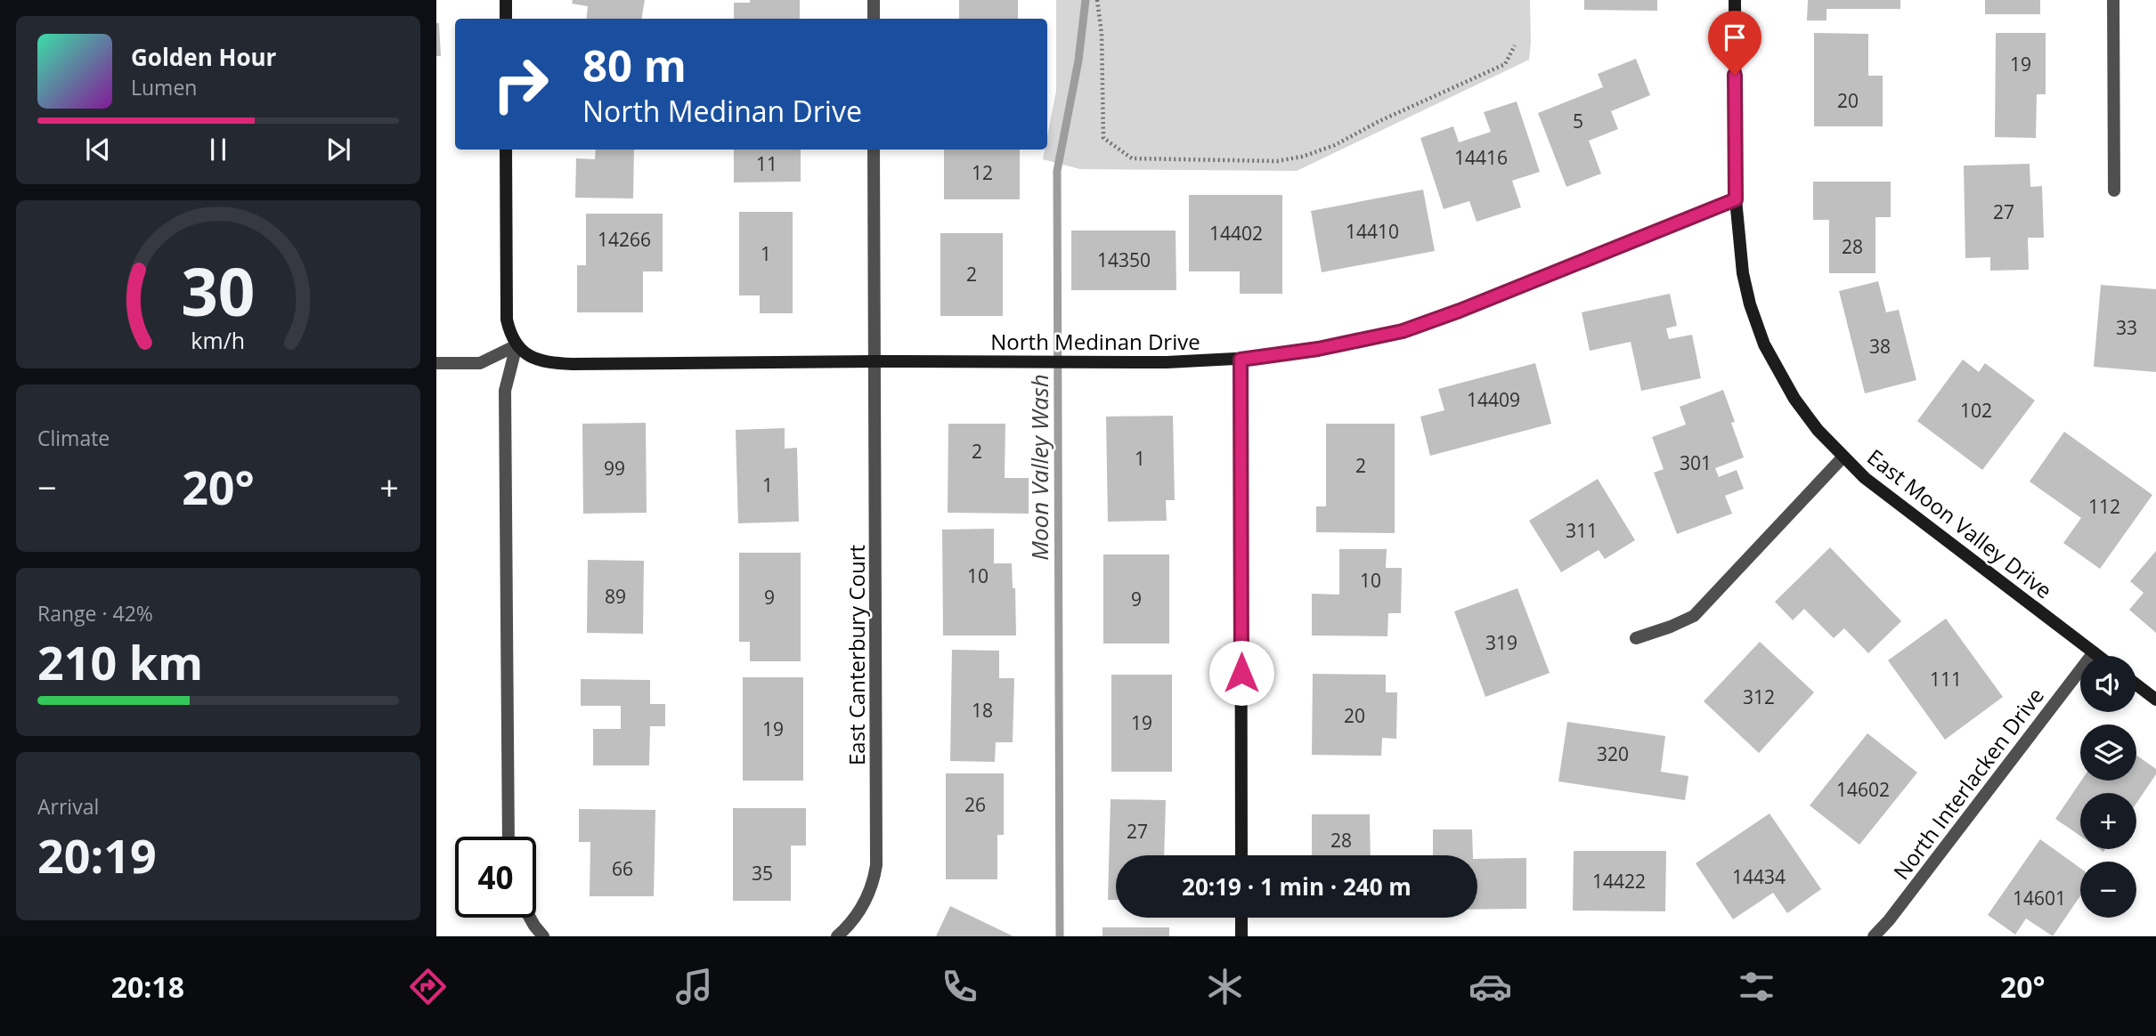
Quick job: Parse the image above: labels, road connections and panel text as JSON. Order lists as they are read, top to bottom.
{
  "streets": {
    "street": [
      "North Medinan Drive",
      "East Moon Valley Drive",
      "East Canterbury Court",
      "North Interlacken Drive"
    ]
  },
  "crossings": [
    ["North Medinan Drive", "East Moon Valley Drive"],
    ["North Medinan Drive", "East Canterbury Court"],
    ["East Moon Valley Drive", "North Interlacken Drive"]
  ],
  "water": ["Moon Valley Wash"],
  "house_numbers": [
    "19",
    "20",
    "5",
    "14416",
    "11",
    "12",
    "27",
    "14410",
    "14402",
    "14266",
    "28",
    "1",
    "14350",
    "2",
    "33",
    "38",
    "14409",
    "102",
    "2",
    "1",
    "301",
    "2",
    "99",
    "1",
    "112",
    "311",
    "10",
    "10",
    "89",
    "9",
    "9",
    "319",
    "111",
    "312",
    "18",
    "20",
    "19",
    "19",
    "320",
    "14602",
    "26",
    "27",
    "28",
    "66",
    "35",
    "14434",
    "14422",
    "14601"
  ],
  "page": {
    "turn": ["80 m", "North Medinan Drive"],
    "song": ["Golden Hour", "Lumen"],
    "tile": [
      "Climate",
      ["Range · 42%", "210 km"],
      ["Arrival", "20:19"]
    ],
    "heat": ["−", "20°", "+"],
    "map_buttons": ["+", "−"],
    "limit": "40",
    "trip": "20:19 · 1 min · 240 m",
    "tabs": ["20:18", "20°"],
    "gauge": ["30", "km/h"]
  }
}
